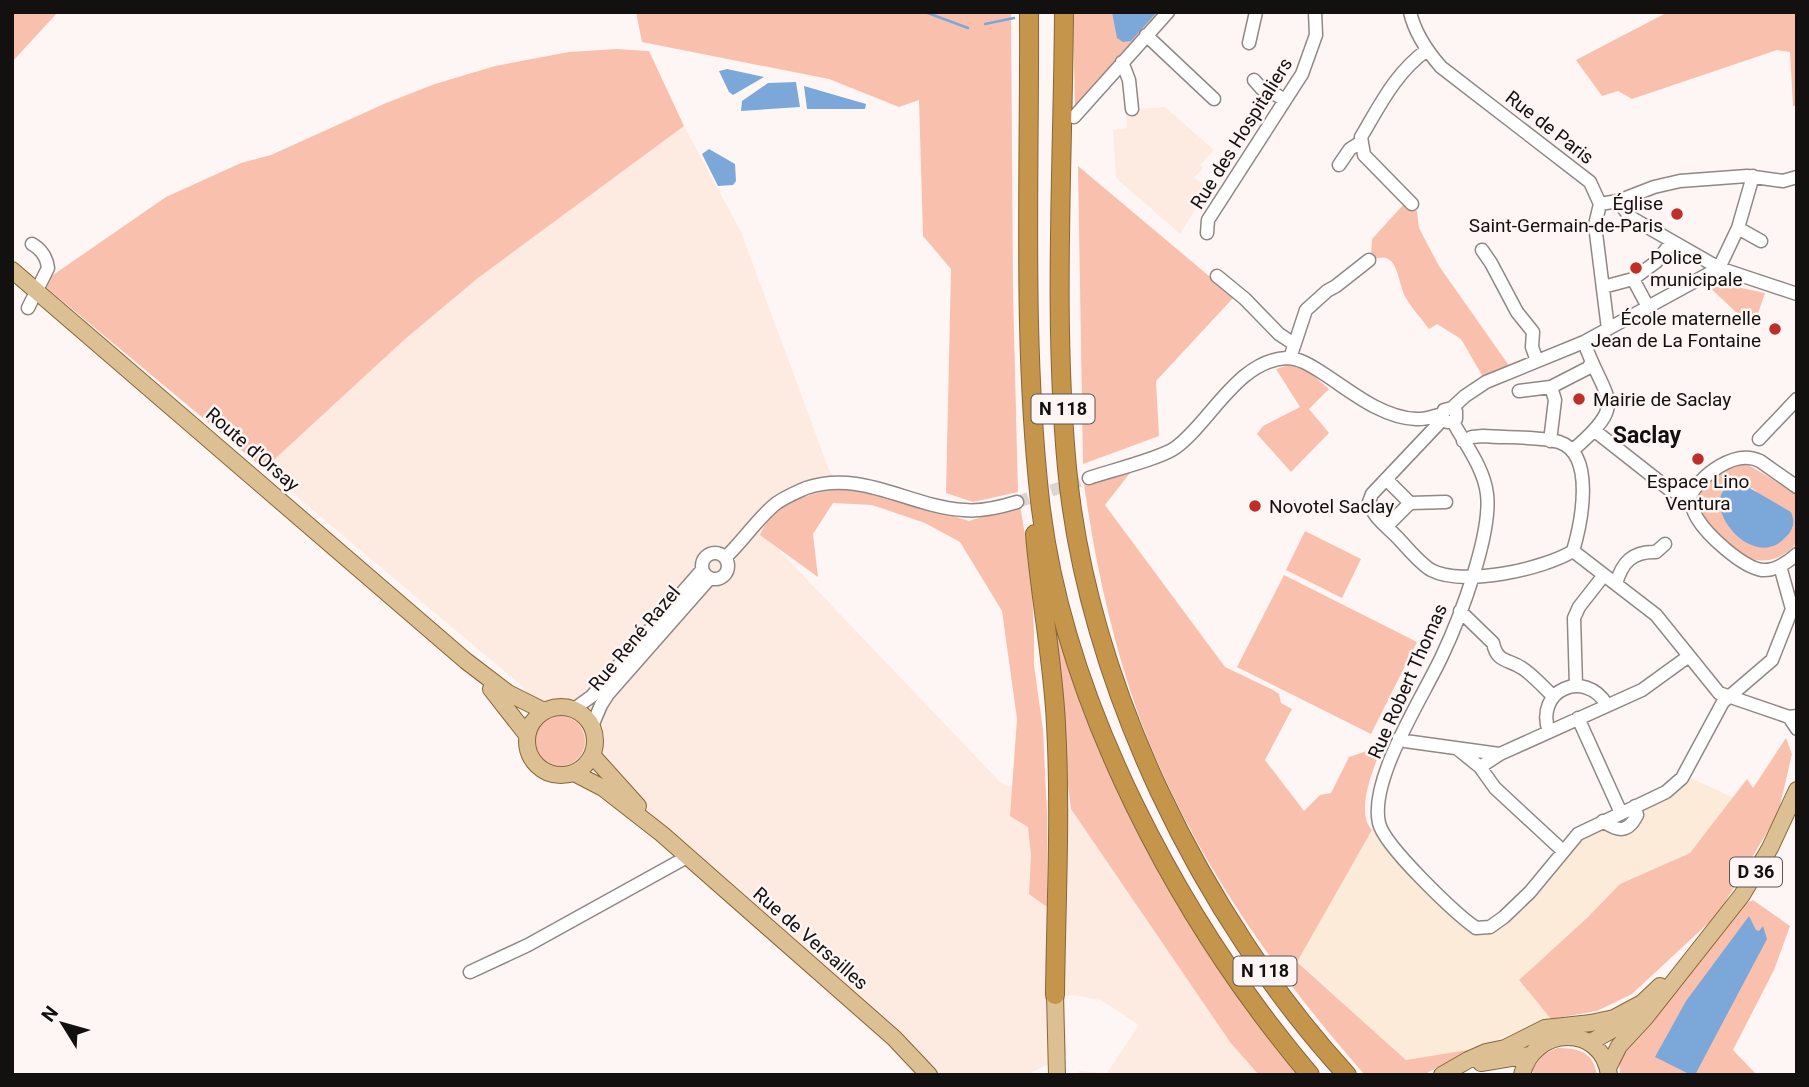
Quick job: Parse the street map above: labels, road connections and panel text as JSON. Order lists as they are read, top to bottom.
{
  "streets": {
    "highway": ["N 118"],
    "main road": ["Route d'Orsay", "D 36", "Rue de Versailles"],
    "street": [
      "Rue de Paris",
      "Rue des Hospitaliers",
      "Rue René Razel",
      "Rue Robert Thomas"
    ]
  },
  "crossings": [
    ["Route d'Orsay", "Rue René Razel"],
    ["Route d'Orsay", "Rue de Versailles"],
    ["Rue René Razel", "Rue de Versailles"]
  ],
  "districts": ["Saclay"],
  "places": [
    "Église Saint-Germain-de-Paris",
    "Police municipale",
    "École maternelle Jean de La Fontaine",
    "Mairie de Saclay",
    "Espace Lino Ventura",
    "Novotel Saclay"
  ],
  "north": "top left"
}
